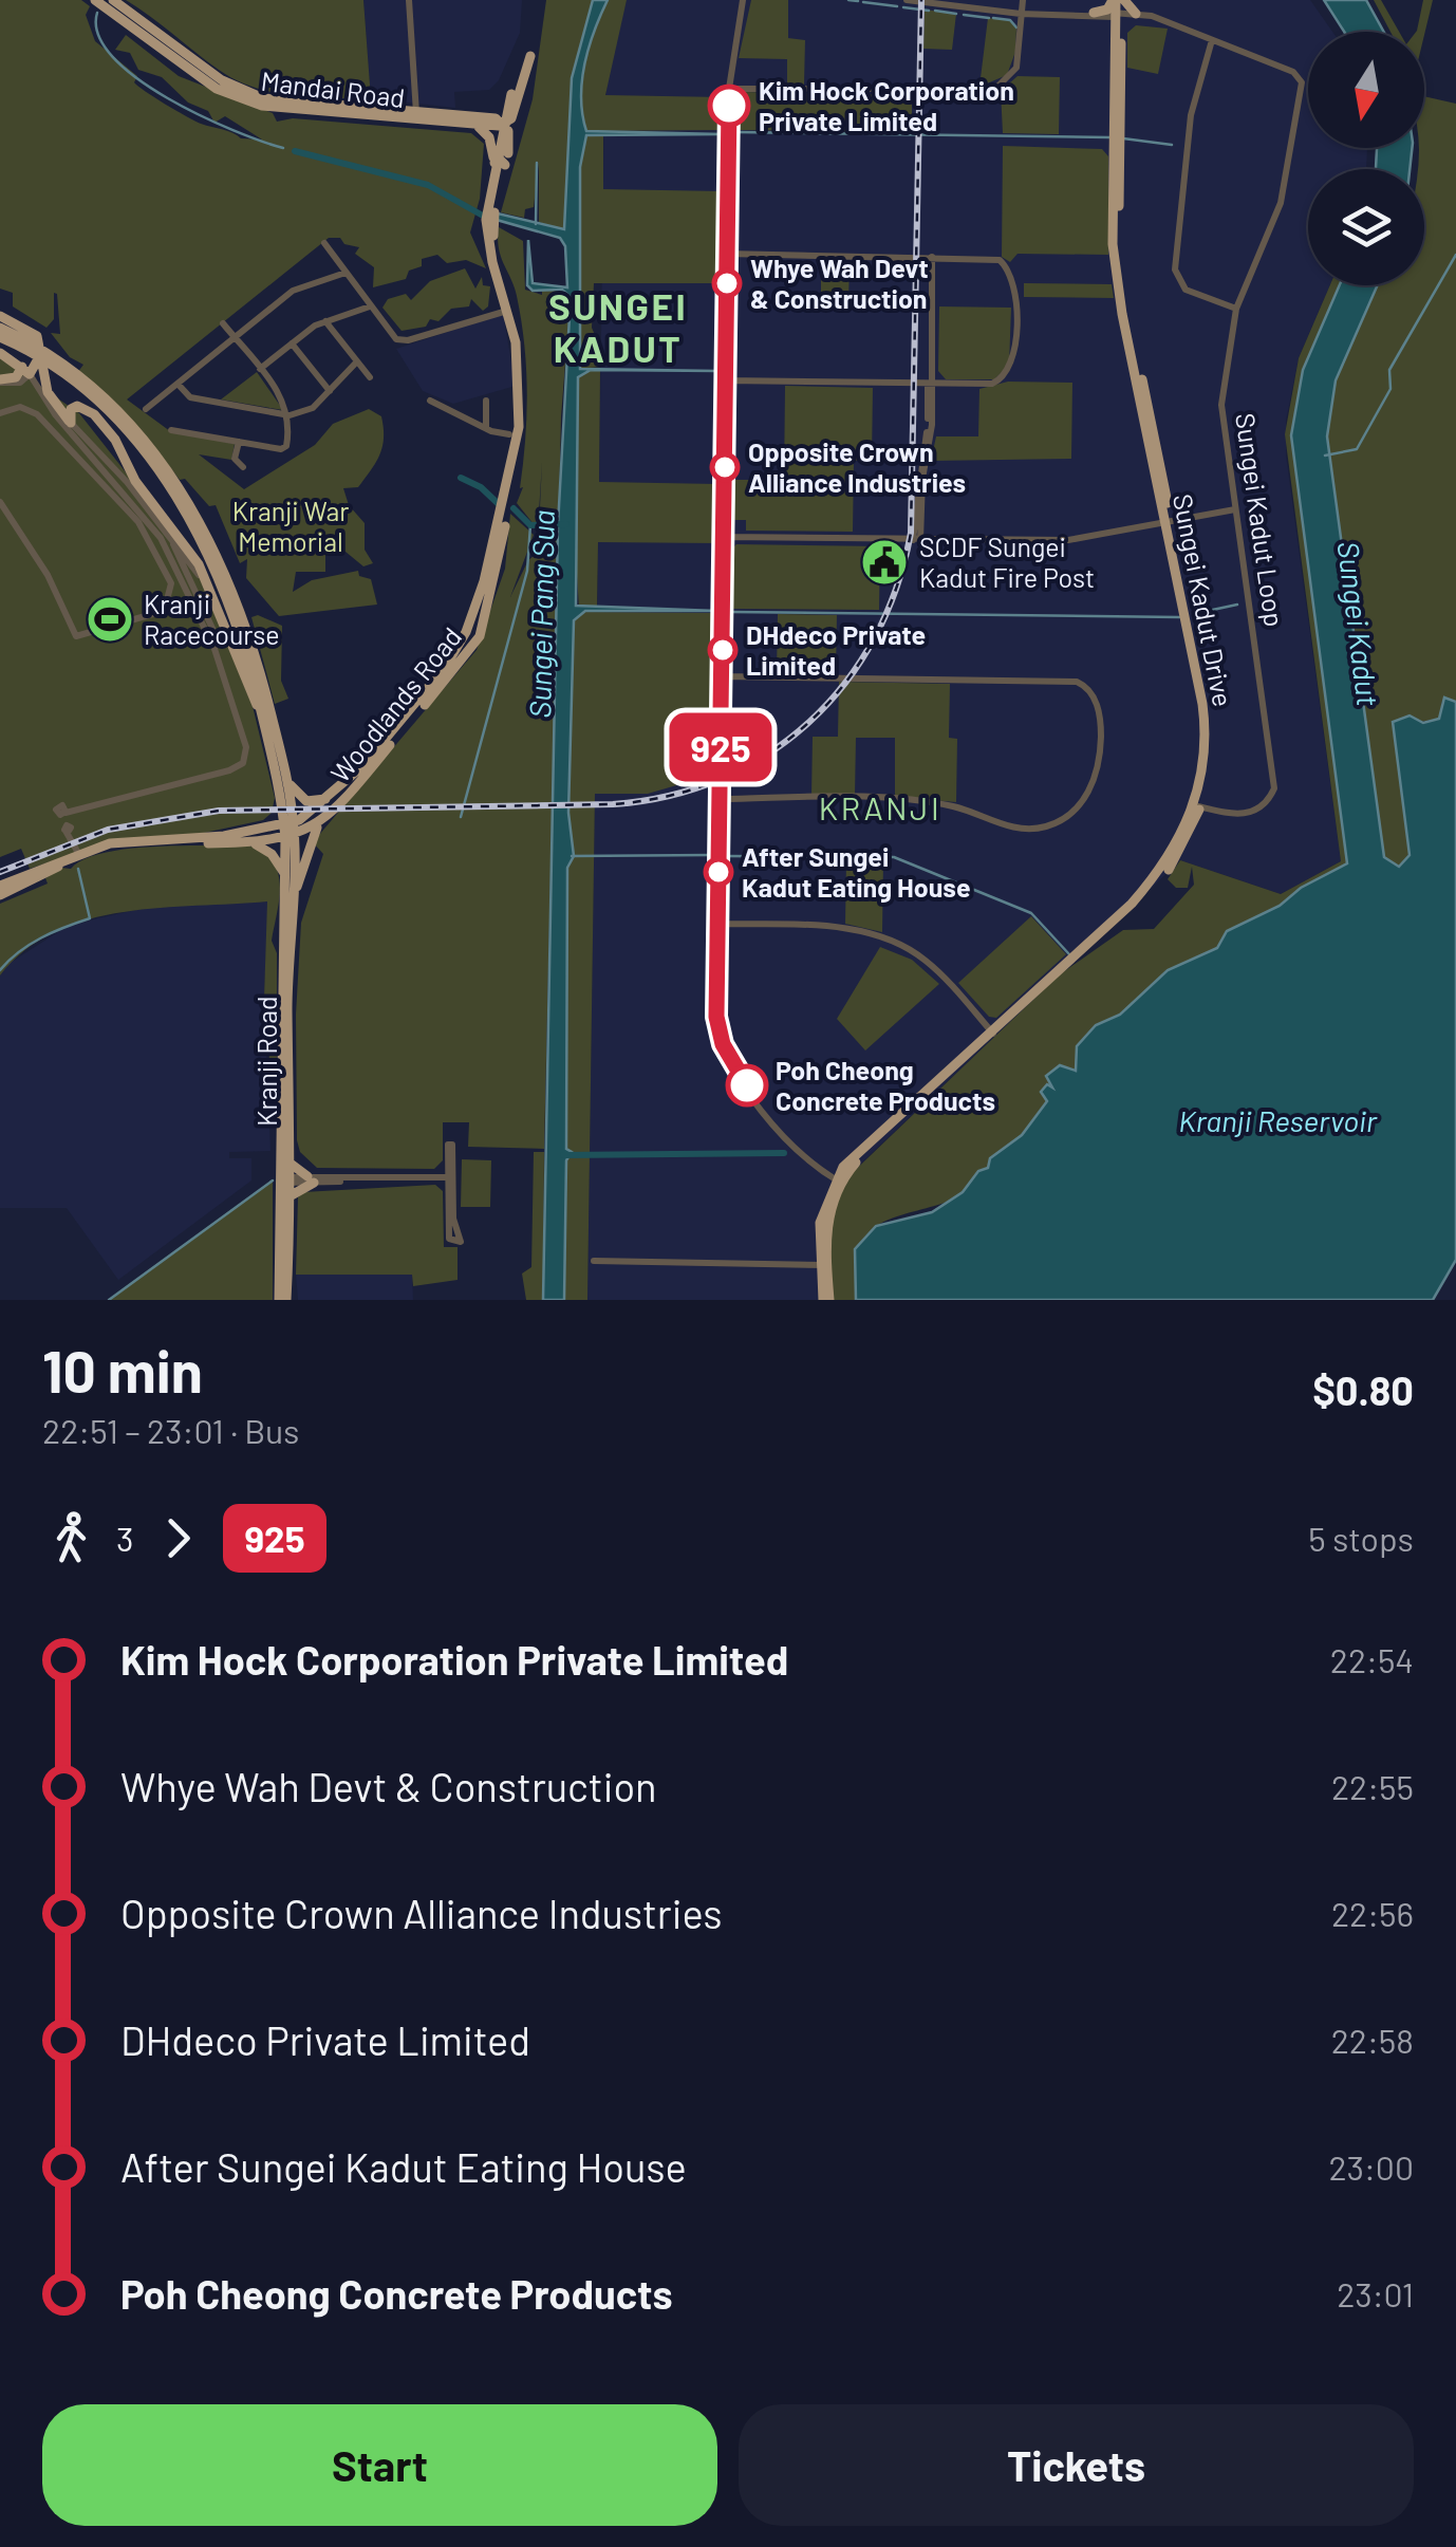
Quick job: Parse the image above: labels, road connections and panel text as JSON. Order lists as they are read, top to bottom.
{
  "streets": {
    "main road": [
      "Mandai Road",
      "Sungei Kadut Drive",
      "Woodlands Road",
      "Kranji Road"
    ],
    "street": ["Sungei Kadut Loop"]
  },
  "crossings": [
    ["Sungei Kadut Loop", "Sungei Kadut Drive"],
    ["Woodlands Road", "Kranji Road"]
  ],
  "districts": ["SUNGEI KADUT", "KRANJI"],
  "water": ["Sungei Pang Sua", "Sungei Kadut", "Kranji Reservoir"],
  "parks": ["Kranji War Memorial"],
  "places": {
    "other": [
      "Kim Hock Corporation Private Limited",
      "Whye Wah Devt & Construction",
      "Opposite Crown Alliance Industries",
      "DHdeco Private Limited",
      "After Sungei Kadut Eating House",
      "Poh Cheong Concrete Products"
    ],
    "public building": ["SCDF Sungei Kadut Fire Post"],
    "sports": ["Kranji Racecourse"]
  },
  "lines": ["bus line 925"],
  "north": "bottom",
  "page": {
    "on_map": "925",
    "heading": ["10 min", "22:51 – 23:01 · Bus", "$0.80"],
    "legs": ["3", "925", "5 stops"],
    "list": [
      {
        "name": "Kim Hock Corporation Private Limited",
        "value": "22:54"
      },
      {
        "name": "Whye Wah Devt & Construction",
        "value": "22:55"
      },
      {
        "name": "Opposite Crown Alliance Industries",
        "value": "22:56"
      },
      {
        "name": "DHdeco Private Limited",
        "value": "22:58"
      },
      {
        "name": "After Sungei Kadut Eating House",
        "value": "23:00"
      },
      {
        "name": "Poh Cheong Concrete Products",
        "value": "23:01"
      }
    ],
    "buttons": ["Start", "Tickets"]
  }
}
